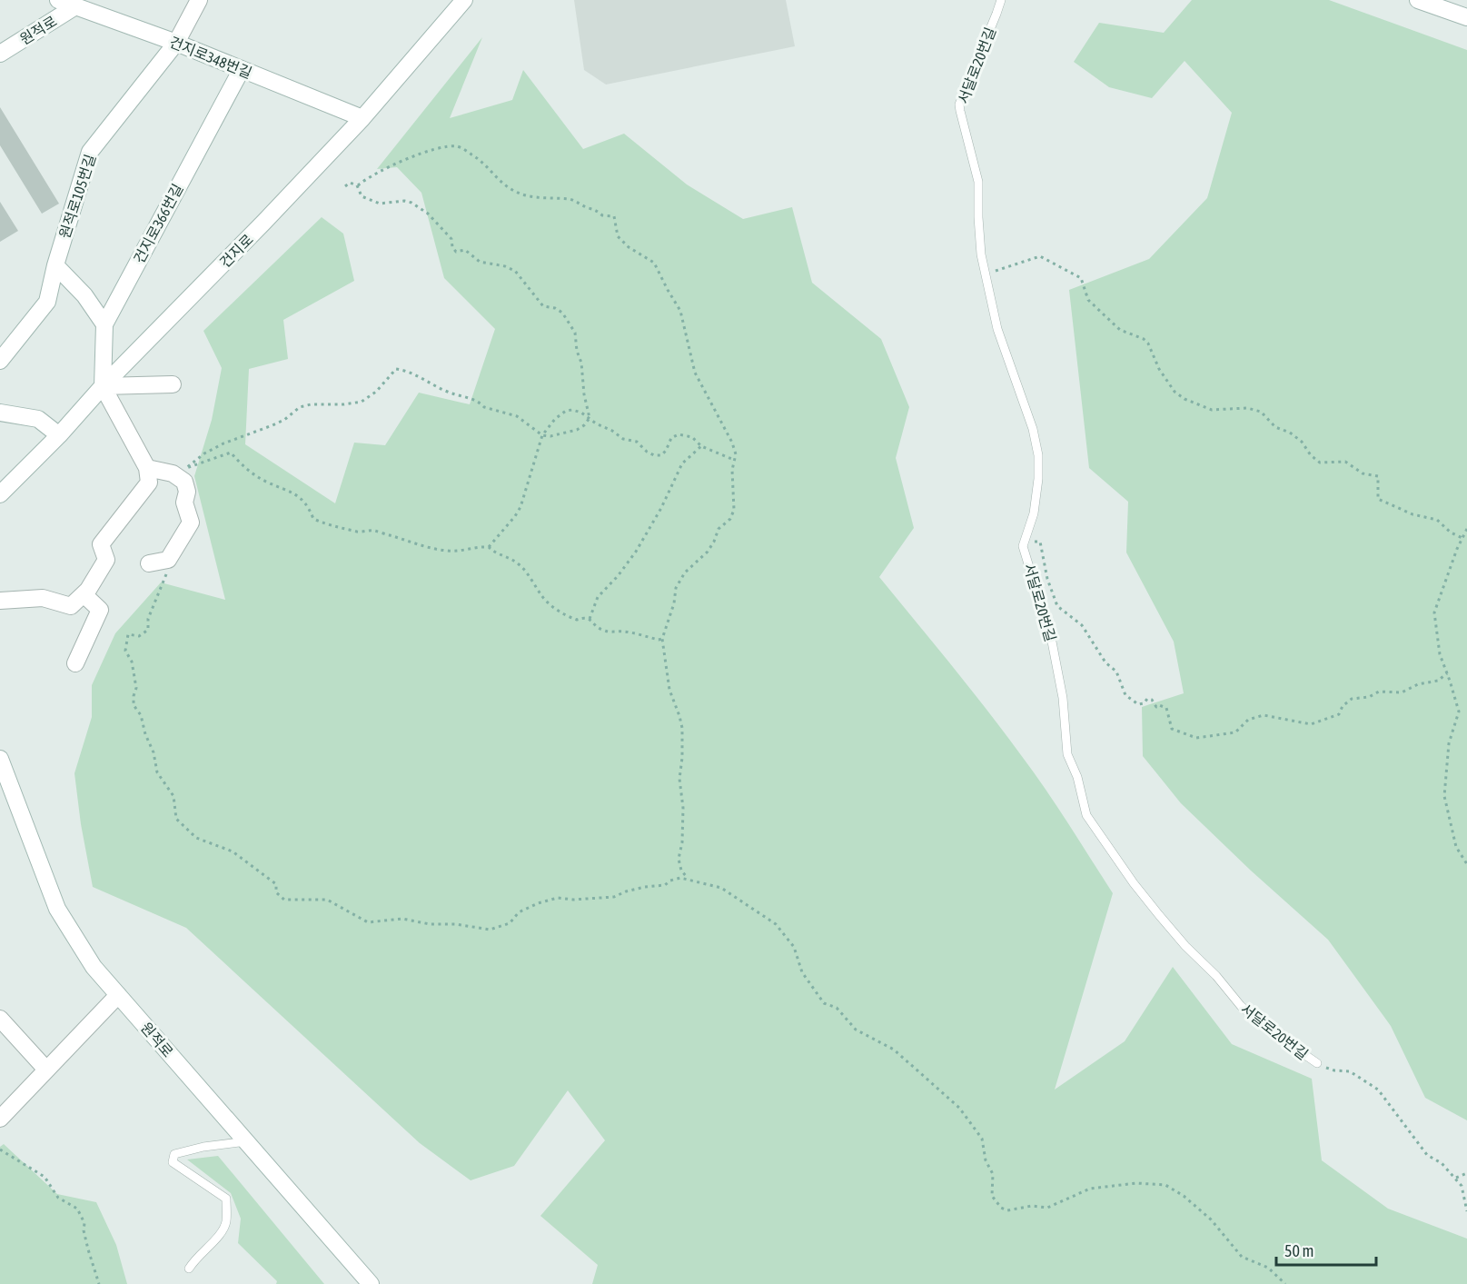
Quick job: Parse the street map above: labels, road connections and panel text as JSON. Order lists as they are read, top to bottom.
{
  "streets": {
    "street": [
      "원적로",
      "건지로348번길",
      "원적로105번길",
      "건지로366번길",
      "건지로"
    ],
    "lane": ["서달로20번길"]
  },
  "crossings": [
    ["원적로", "건지로348번길"],
    ["건지로348번길", "원적로105번길"],
    ["건지로348번길", "건지로366번길"],
    ["건지로348번길", "건지로"],
    ["건지로366번길", "건지로"]
  ],
  "scale_bar": "50 m"
}
